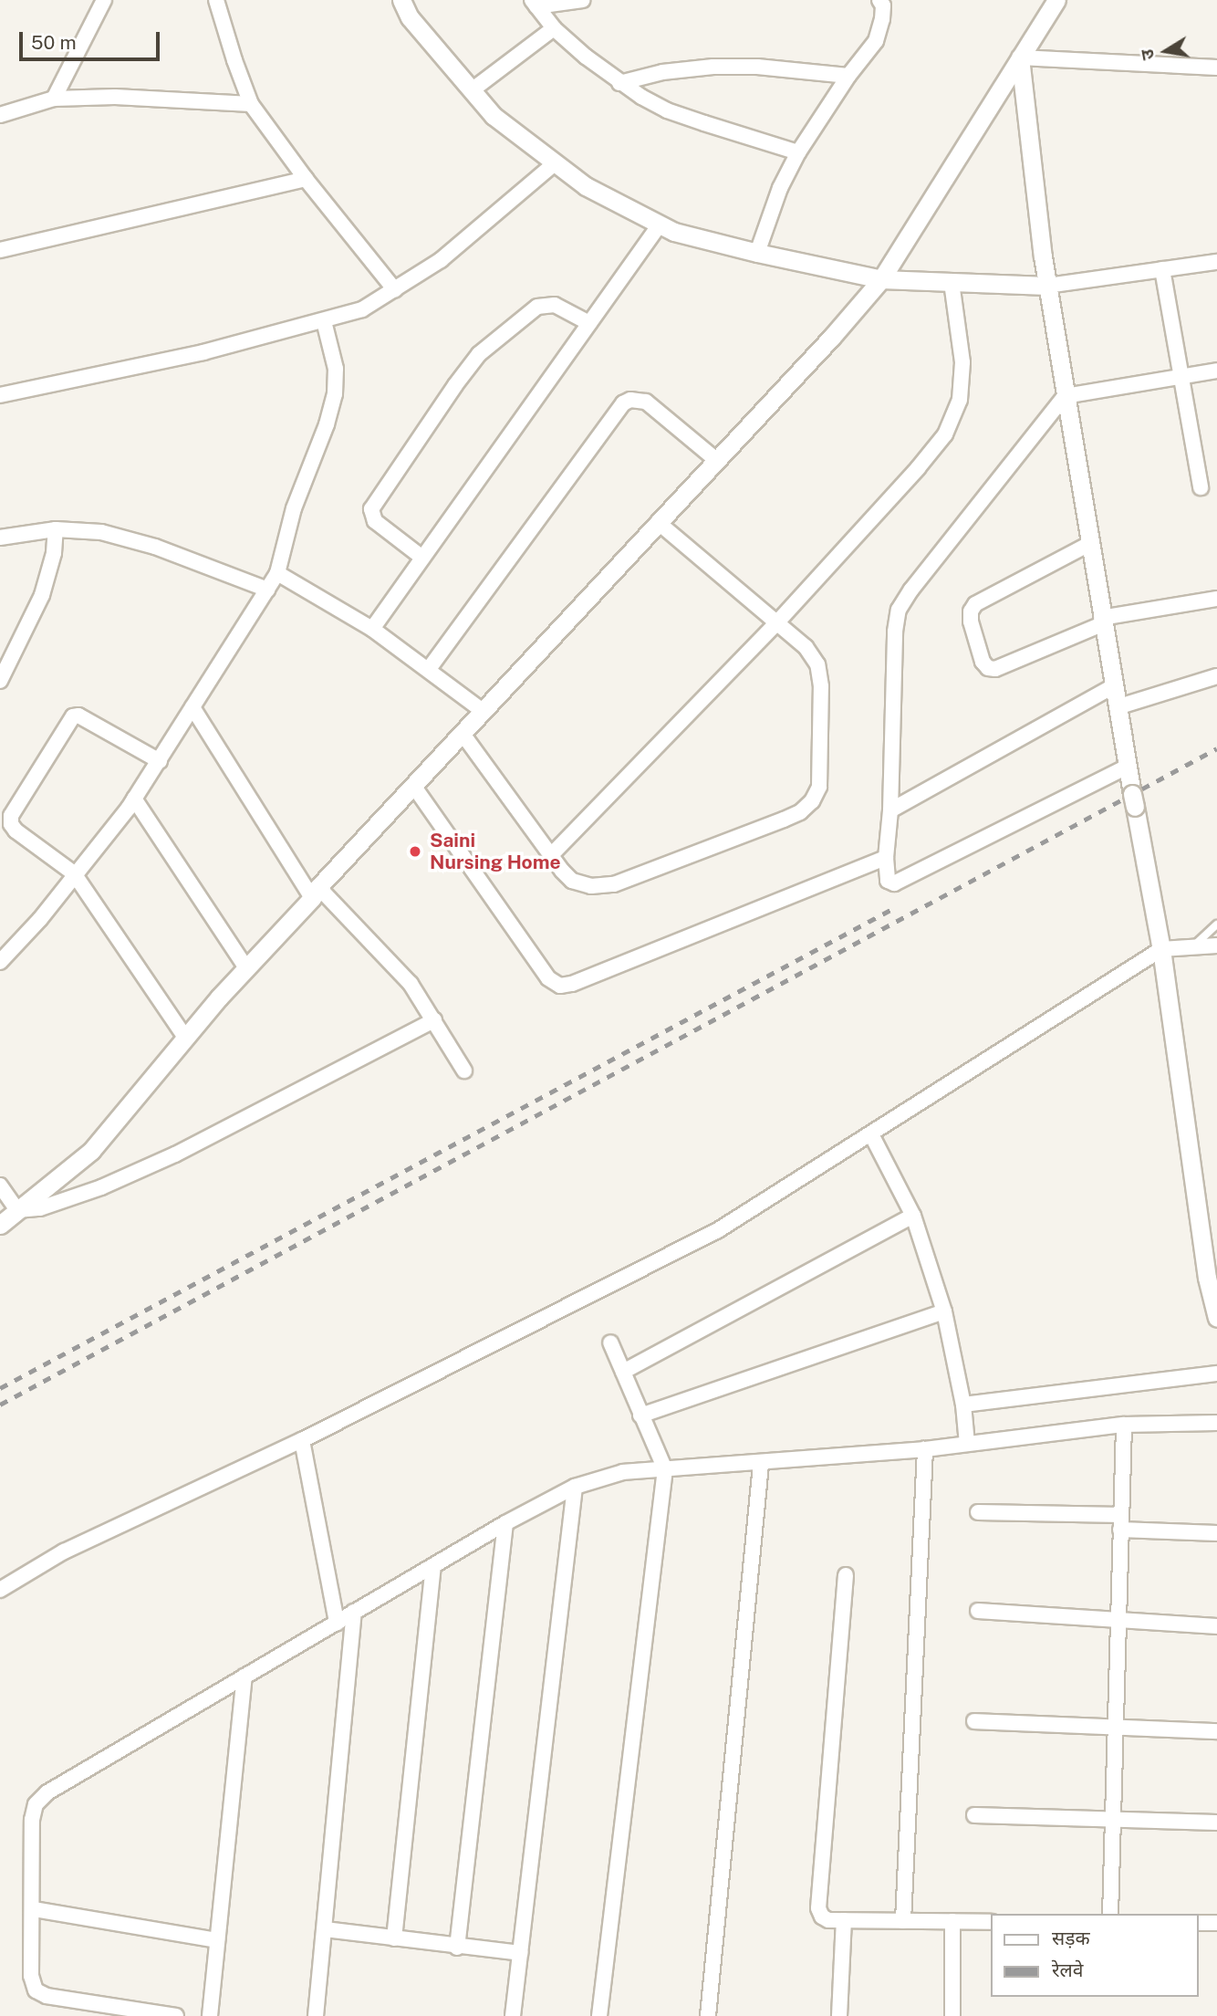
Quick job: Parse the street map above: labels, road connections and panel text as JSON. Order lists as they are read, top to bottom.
{
  "places": ["Saini Nursing Home"],
  "legend": ["सड़क", "रेलवे"],
  "scale_bar": "50 m",
  "north": "left"
}
